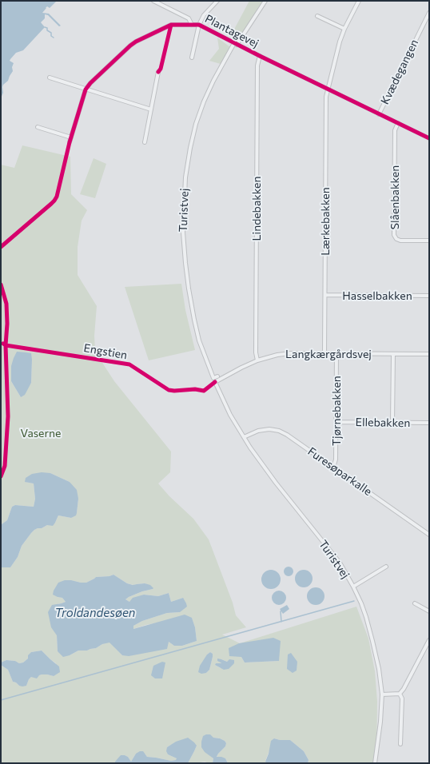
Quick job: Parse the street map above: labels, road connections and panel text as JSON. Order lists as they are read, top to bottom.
{
  "streets": {
    "street": [
      "Plantagevej",
      "Kvædegangen",
      "Slåenbakken",
      "Lindebakken",
      "Turistvej",
      "Lærkebakken",
      "Hasselbakken",
      "Langkærgårdsvej",
      "Tjørnebakken",
      "Ellebakken",
      "Furesøparkalle"
    ],
    "cycle path": ["Engstien"]
  },
  "crossings": [
    ["Plantagevej", "Kvædegangen"],
    ["Plantagevej", "Slåenbakken"],
    ["Plantagevej", "Lindebakken"],
    ["Plantagevej", "Turistvej"],
    ["Plantagevej", "Lærkebakken"],
    ["Lindebakken", "Langkærgårdsvej"],
    ["Turistvej", "Langkærgårdsvej"],
    ["Turistvej", "Furesøparkalle"],
    ["Lærkebakken", "Hasselbakken"],
    ["Lærkebakken", "Langkærgårdsvej"],
    ["Langkærgårdsvej", "Tjørnebakken"],
    ["Tjørnebakken", "Ellebakken"],
    ["Tjørnebakken", "Furesøparkalle"]
  ],
  "water": ["Troldandesøen"],
  "parks": ["Vaserne"]
}
